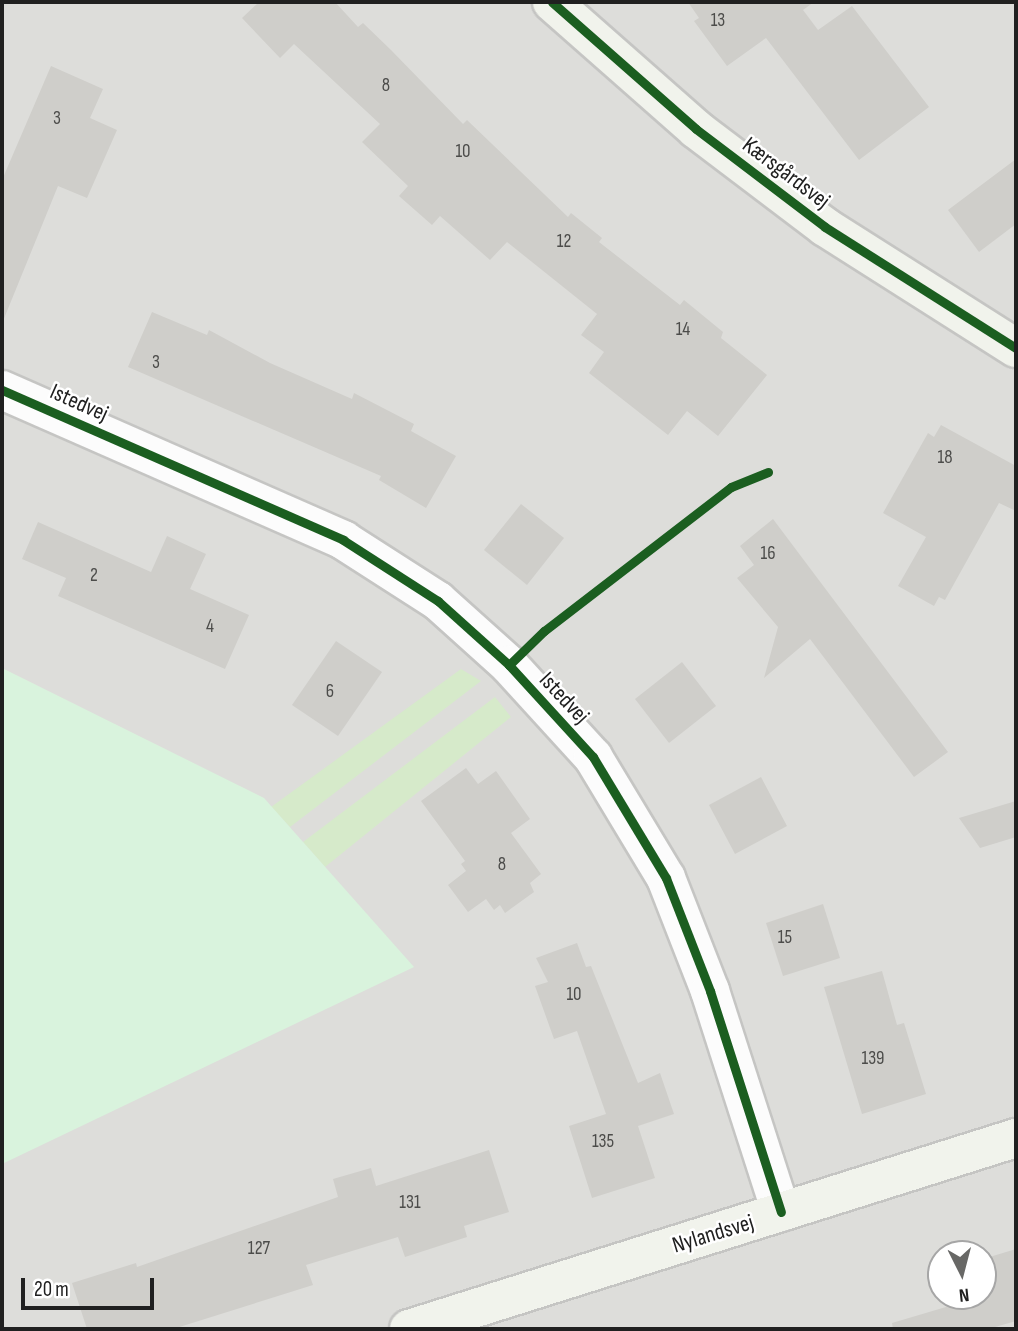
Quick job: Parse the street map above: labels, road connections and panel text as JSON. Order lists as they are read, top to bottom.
{
  "streets": {
    "street": ["Kærsgårdsvej", "Istedvej", "Nylandsvej"]
  },
  "crossings": [
    ["Istedvej", "Nylandsvej"]
  ],
  "house_numbers": [
    "13",
    "8",
    "3",
    "10",
    "12",
    "14",
    "3",
    "18",
    "16",
    "2",
    "4",
    "6",
    "8",
    "15",
    "10",
    "139",
    "135",
    "131",
    "127"
  ],
  "scale_bar": "20 m",
  "north": "bottom"
}
